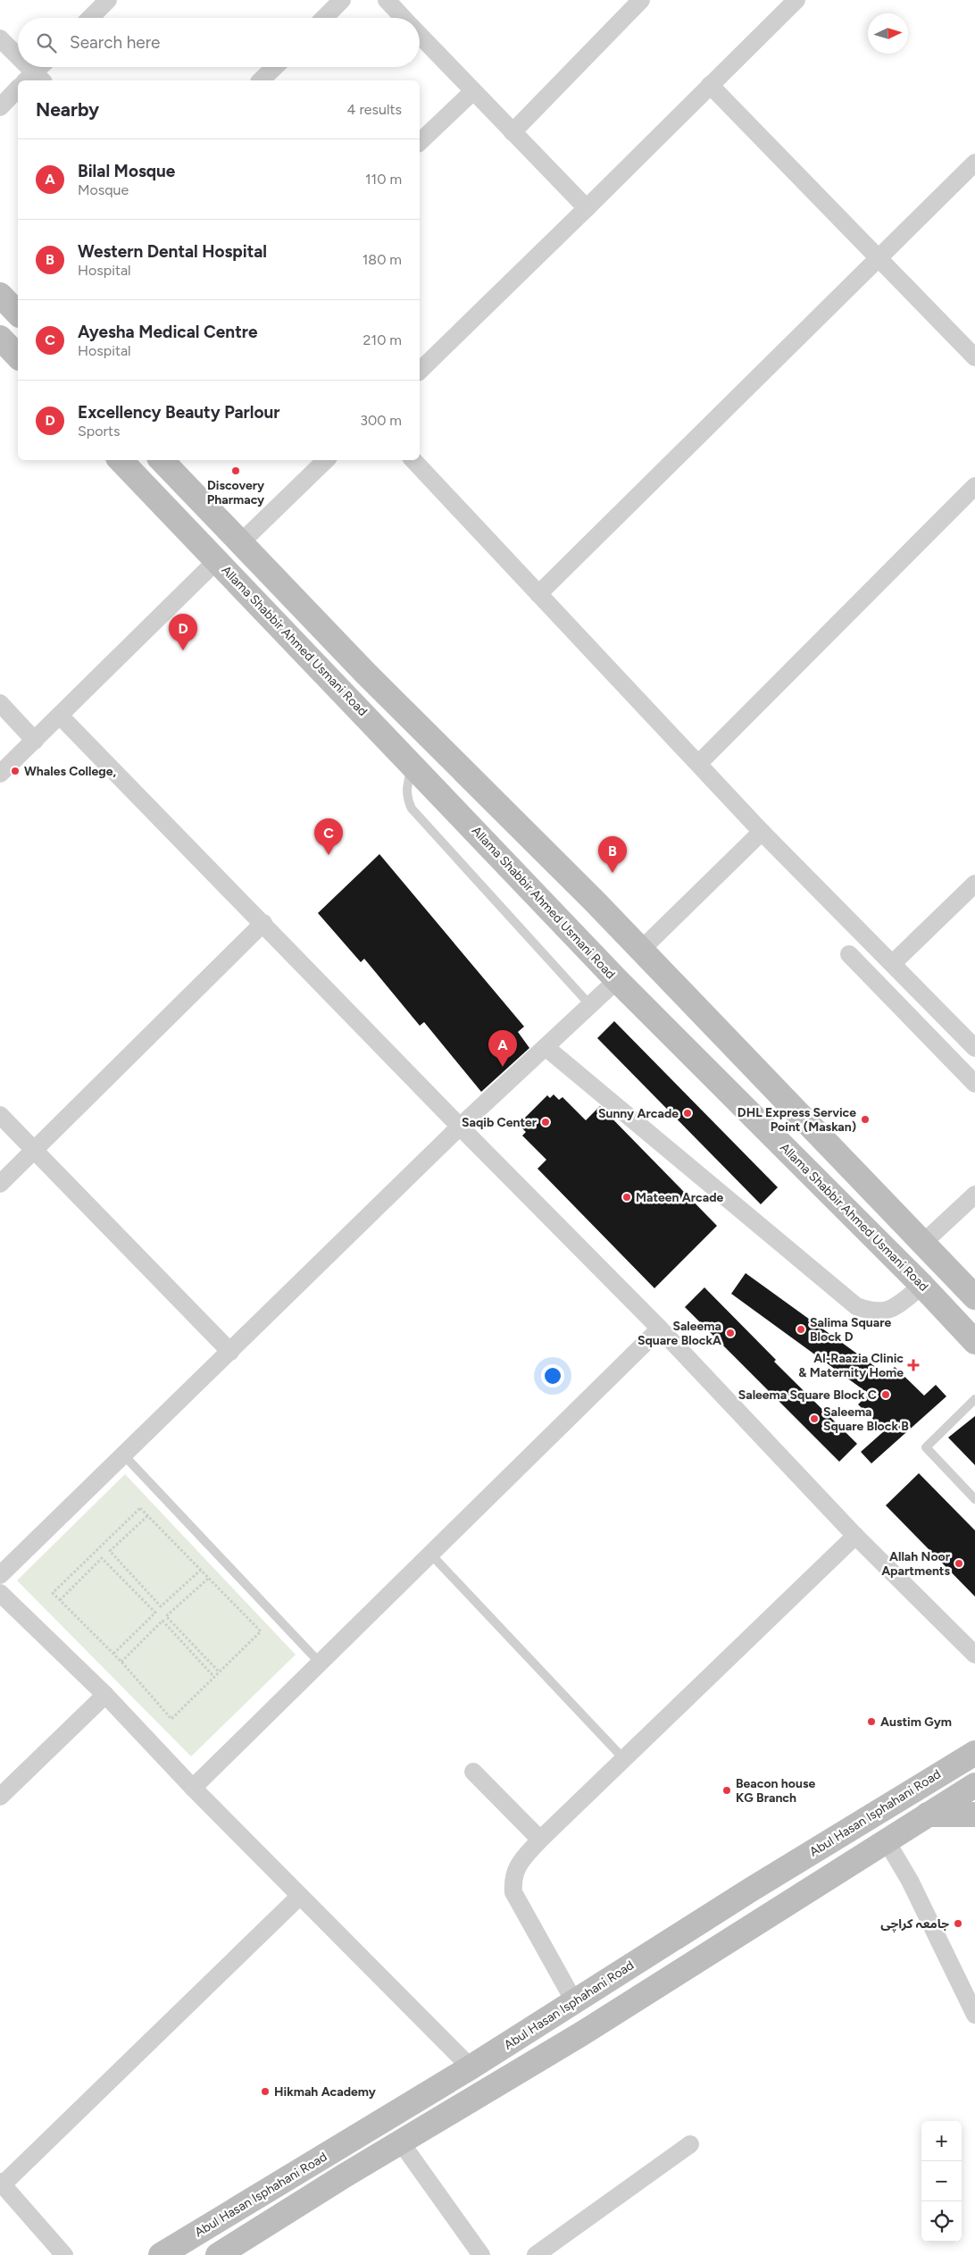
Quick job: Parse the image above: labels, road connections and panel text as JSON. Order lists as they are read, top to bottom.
{
  "streets": {
    "main road": ["Allama Shabbir Ahmed Usmani Road", "Abul Hasan Isphahani Road"]
  },
  "places": {
    "other": [
      "Discovery Pharmacy",
      "Whales College,",
      "Sunny Arcade",
      "DHL Express Service Point (Maskan)",
      "Saqib Center",
      "Mateen Arcade",
      "Salima Square Block D",
      "Saleema Square BlockA",
      "Saleema Square Block C",
      "Saleema Square Block B",
      "Allah Noor Apartments",
      "Austim Gym",
      "Beacon house KG Branch",
      "جامعہ کراچی",
      "Hikmah Academy"
    ],
    "health": ["Al-Raazia Clinic & Maternity Home"]
  },
  "north": "right",
  "page": {
    "search": "Search here",
    "heading": ["Nearby", "4 results"],
    "list": [
      {
        "mark": "A",
        "name": "Bilal Mosque",
        "note": "Mosque",
        "value": "110 m"
      },
      {
        "mark": "B",
        "name": "Western Dental Hospital",
        "note": "Hospital",
        "value": "180 m"
      },
      {
        "mark": "C",
        "name": "Ayesha Medical Centre",
        "note": "Hospital",
        "value": "210 m"
      },
      {
        "mark": "D",
        "name": "Excellency Beauty Parlour",
        "note": "Sports",
        "value": "300 m"
      }
    ],
    "pins": [
      "D",
      "C",
      "B",
      "A"
    ],
    "map_buttons": ["+", "−"]
  }
}
